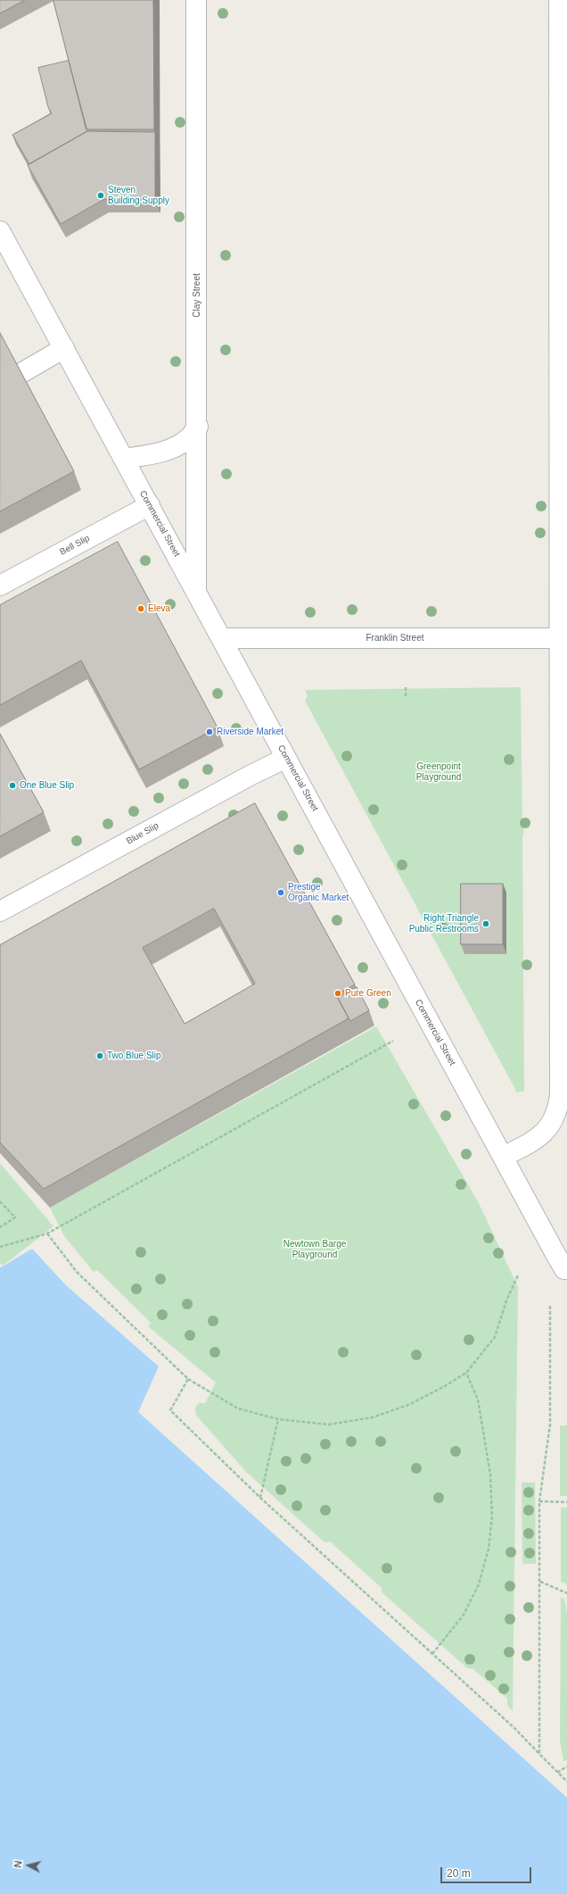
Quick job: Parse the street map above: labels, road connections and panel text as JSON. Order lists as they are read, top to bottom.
{
  "streets": {
    "street": [
      "Clay Street",
      "Commercial Street",
      "Bell Slip",
      "Franklin Street",
      "Blue Slip"
    ]
  },
  "crossings": [
    ["Clay Street", "Commercial Street"],
    ["Commercial Street", "Bell Slip"],
    ["Commercial Street", "Franklin Street"],
    ["Commercial Street", "Blue Slip"]
  ],
  "parks": ["Greenpoint Playground", "Newtown Barge Playground"],
  "places": [
    "Steven Building Supply",
    "Eleva",
    "Riverside Market",
    "One Blue Slip",
    "Prestige Organic Market",
    "Right Triangle Public Restrooms",
    "Pure Green",
    "Two Blue Slip"
  ],
  "scale_bar": "20 m",
  "north": "left"
}
